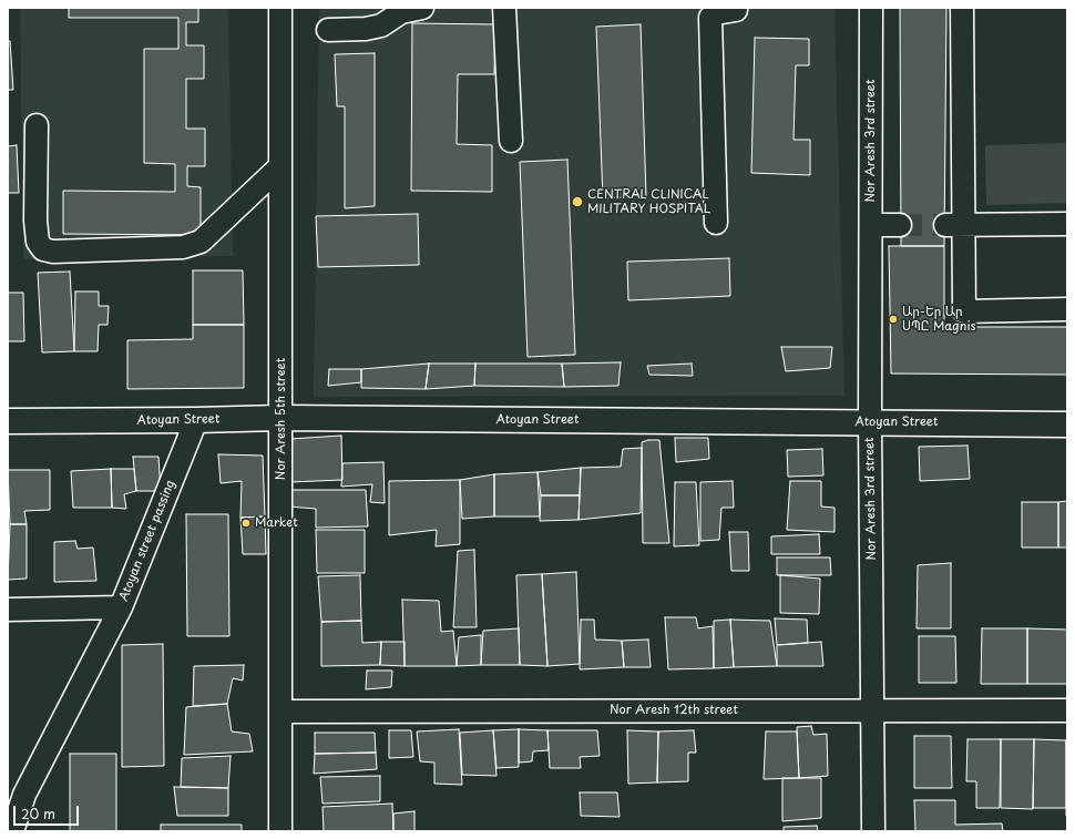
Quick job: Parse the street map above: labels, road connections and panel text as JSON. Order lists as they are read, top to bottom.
{
  "streets": {
    "main road": ["Atoyan Street"],
    "street": [
      "Nor Aresh 3rd street",
      "Nor Aresh 5th street",
      "Atoyan street passing",
      "Nor Aresh 12th street"
    ]
  },
  "crossings": [
    ["Nor Aresh 3rd street", "Atoyan Street"],
    ["Nor Aresh 3rd street", "Nor Aresh 12th street"],
    ["Nor Aresh 5th street", "Atoyan Street"],
    ["Nor Aresh 5th street", "Nor Aresh 12th street"],
    ["Atoyan Street", "Atoyan street passing"]
  ],
  "places": ["CENTRAL CLINICAL MILITARY HOSPITAL", "Ար-Եր Ար ՍՊԸ Magnis", "Market"],
  "scale_bar": "20 m"
}
